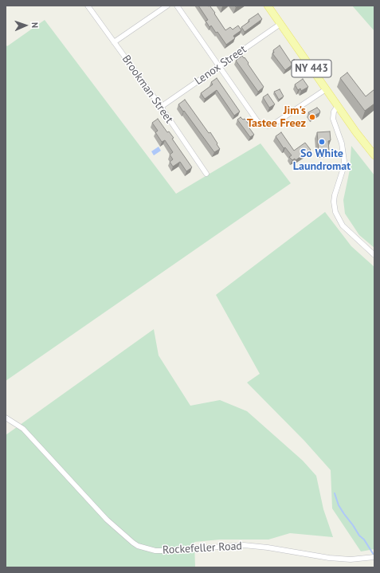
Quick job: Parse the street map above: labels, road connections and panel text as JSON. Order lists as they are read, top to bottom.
{
  "streets": {
    "main road": ["NY 443"],
    "street": ["Lenox Street", "Brookman Street", "Rockefeller Road"]
  },
  "crossings": [
    ["Lenox Street", "NY 443"],
    ["Lenox Street", "Brookman Street"]
  ],
  "places": ["Jim's Tastee Freez", "So White Laundromat"],
  "north": "right"
}
